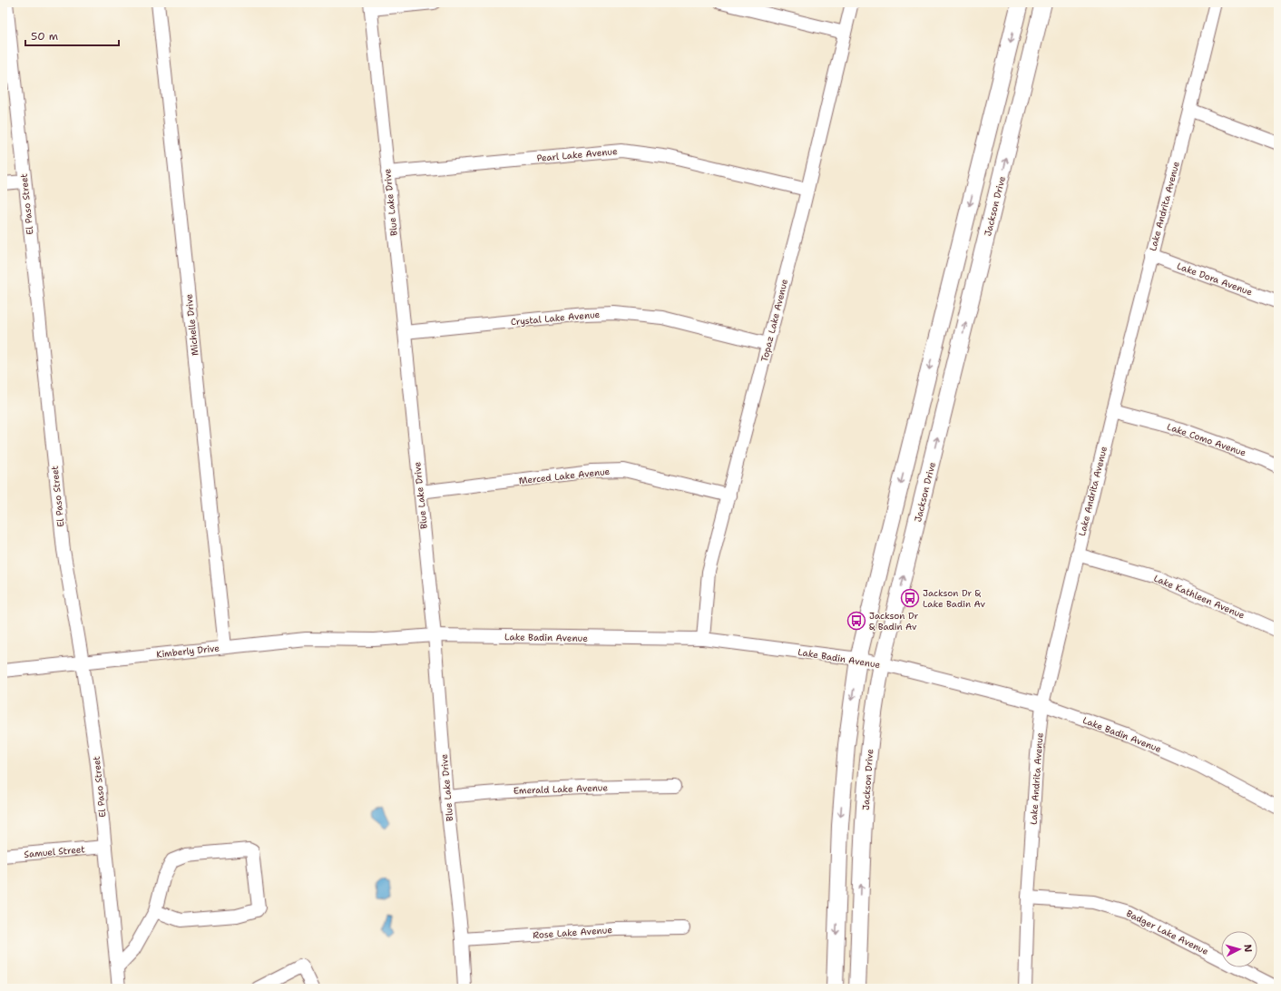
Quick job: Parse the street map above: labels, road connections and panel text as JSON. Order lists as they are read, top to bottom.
{
  "streets": {
    "main road": ["Jackson Drive"],
    "street": [
      "Pearl Lake Avenue",
      "Blue Lake Drive",
      "El Paso Street",
      "Lake Andrita Avenue",
      "Lake Dora Avenue",
      "Crystal Lake Avenue",
      "Topaz Lake Avenue",
      "Michelle Drive",
      "Lake Como Avenue",
      "Merced Lake Avenue",
      "Lake Kathleen Avenue",
      "Lake Badin Avenue",
      "Kimberly Drive",
      "Emerald Lake Avenue",
      "Samuel Street",
      "Rose Lake Avenue",
      "Badger Lake Avenue"
    ]
  },
  "crossings": [
    ["Pearl Lake Avenue", "Blue Lake Drive"],
    ["Pearl Lake Avenue", "Topaz Lake Avenue"],
    ["Blue Lake Drive", "Crystal Lake Avenue"],
    ["Blue Lake Drive", "Merced Lake Avenue"],
    ["Blue Lake Drive", "Lake Badin Avenue"],
    ["Blue Lake Drive", "Emerald Lake Avenue"],
    ["Blue Lake Drive", "Rose Lake Avenue"],
    ["El Paso Street", "Kimberly Drive"],
    ["El Paso Street", "Samuel Street"],
    ["Jackson Drive", "Lake Badin Avenue"],
    ["Lake Andrita Avenue", "Lake Dora Avenue"],
    ["Lake Andrita Avenue", "Lake Como Avenue"],
    ["Lake Andrita Avenue", "Lake Kathleen Avenue"],
    ["Lake Andrita Avenue", "Lake Badin Avenue"],
    ["Lake Andrita Avenue", "Badger Lake Avenue"],
    ["Crystal Lake Avenue", "Topaz Lake Avenue"],
    ["Topaz Lake Avenue", "Merced Lake Avenue"],
    ["Topaz Lake Avenue", "Lake Badin Avenue"],
    ["Michelle Drive", "Kimberly Drive"],
    ["Lake Badin Avenue", "Kimberly Drive"]
  ],
  "places": {
    "bus stop": ["Jackson Dr & Lake Badin Av", "Jackson Dr & Badin Av"]
  },
  "scale_bar": "50 m",
  "north": "right"
}
